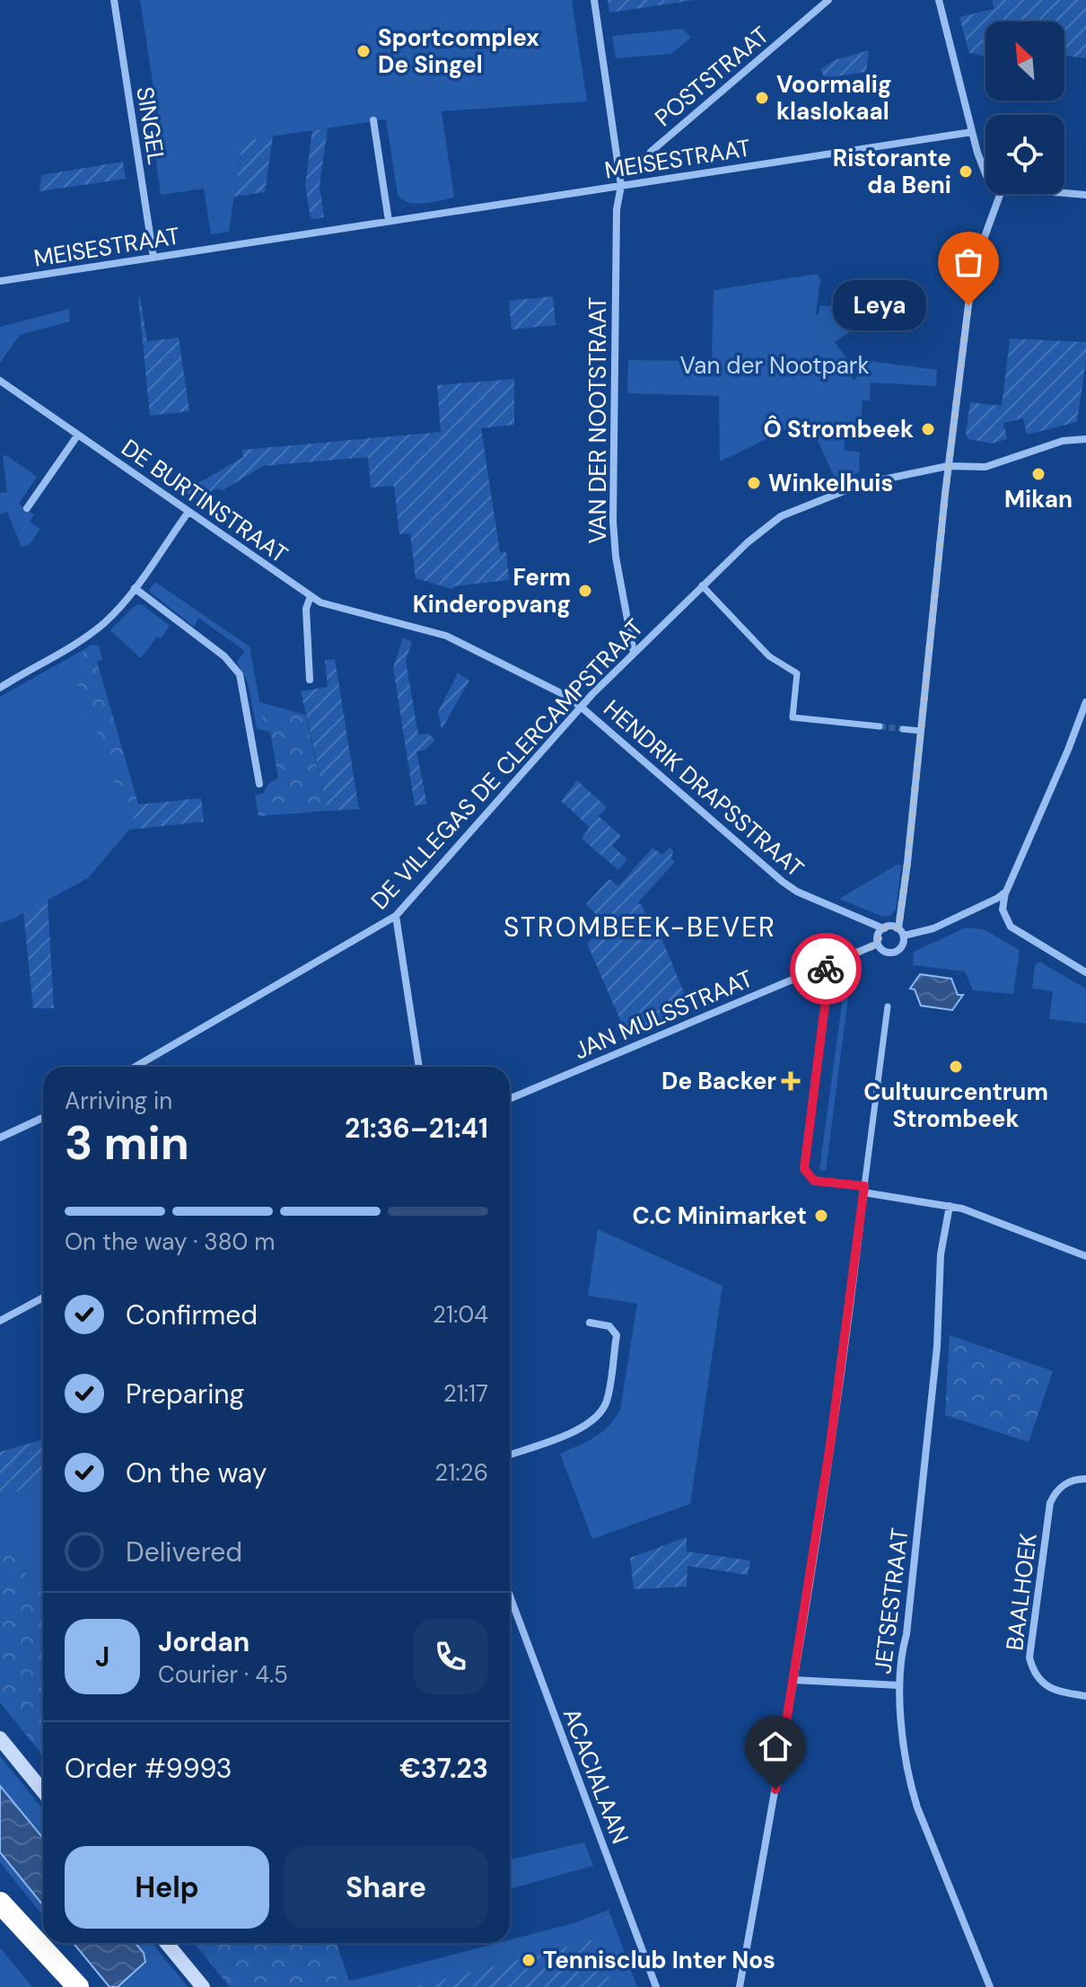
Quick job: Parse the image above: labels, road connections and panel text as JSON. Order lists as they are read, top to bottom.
{
  "streets": {
    "street": [
      "POSTSTRAAT",
      "SINGEL",
      "MEISESTRAAT",
      "VAN DER NOOTSTRAAT",
      "DE BURTINSTRAAT",
      "DE VILLEGAS DE CLERCAMPSTRAAT",
      "HENDRIK DRAPSSTRAAT",
      "JAN MULSSTRAAT",
      "BAALHOEK",
      "JETSESTRAAT",
      "ACACIALAAN"
    ]
  },
  "crossings": [
    ["SINGEL", "MEISESTRAAT"],
    ["MEISESTRAAT", "VAN DER NOOTSTRAAT"],
    ["VAN DER NOOTSTRAAT", "DE VILLEGAS DE CLERCAMPSTRAAT"],
    ["DE BURTINSTRAAT", "DE VILLEGAS DE CLERCAMPSTRAAT"],
    ["DE BURTINSTRAAT", "HENDRIK DRAPSSTRAAT"],
    ["DE VILLEGAS DE CLERCAMPSTRAAT", "HENDRIK DRAPSSTRAAT"],
    ["HENDRIK DRAPSSTRAAT", "JAN MULSSTRAAT"]
  ],
  "districts": ["STROMBEEK-BEVER"],
  "parks": ["Van der Nootpark"],
  "places": {
    "other": [
      "Sportcomplex De Singel",
      "Voormalig klaslokaal",
      "Ristorante da Beni",
      "Leya",
      "Ô Strombeek",
      "Mikan",
      "Winkelhuis",
      "Ferm Kinderopvang",
      "Cultuurcentrum Strombeek",
      "C.C Minimarket",
      "Tennisclub Inter Nos"
    ],
    "health": ["De Backer"]
  },
  "north": "top left",
  "page": {
    "bubble": "Leya",
    "heading": ["3 min", "Arriving in", "21:36–21:41"],
    "panel": [
      "Jordan",
      "Courier · 4.5",
      "Order #9993",
      "€37.23"
    ],
    "bar": "On the way · 380 m",
    "list": [
      ["Confirmed", "21:04"],
      ["Preparing", "21:17"],
      ["On the way", "21:26"],
      "Delivered"
    ],
    "round": "J",
    "buttons": ["Help", "Share"]
  }
}
